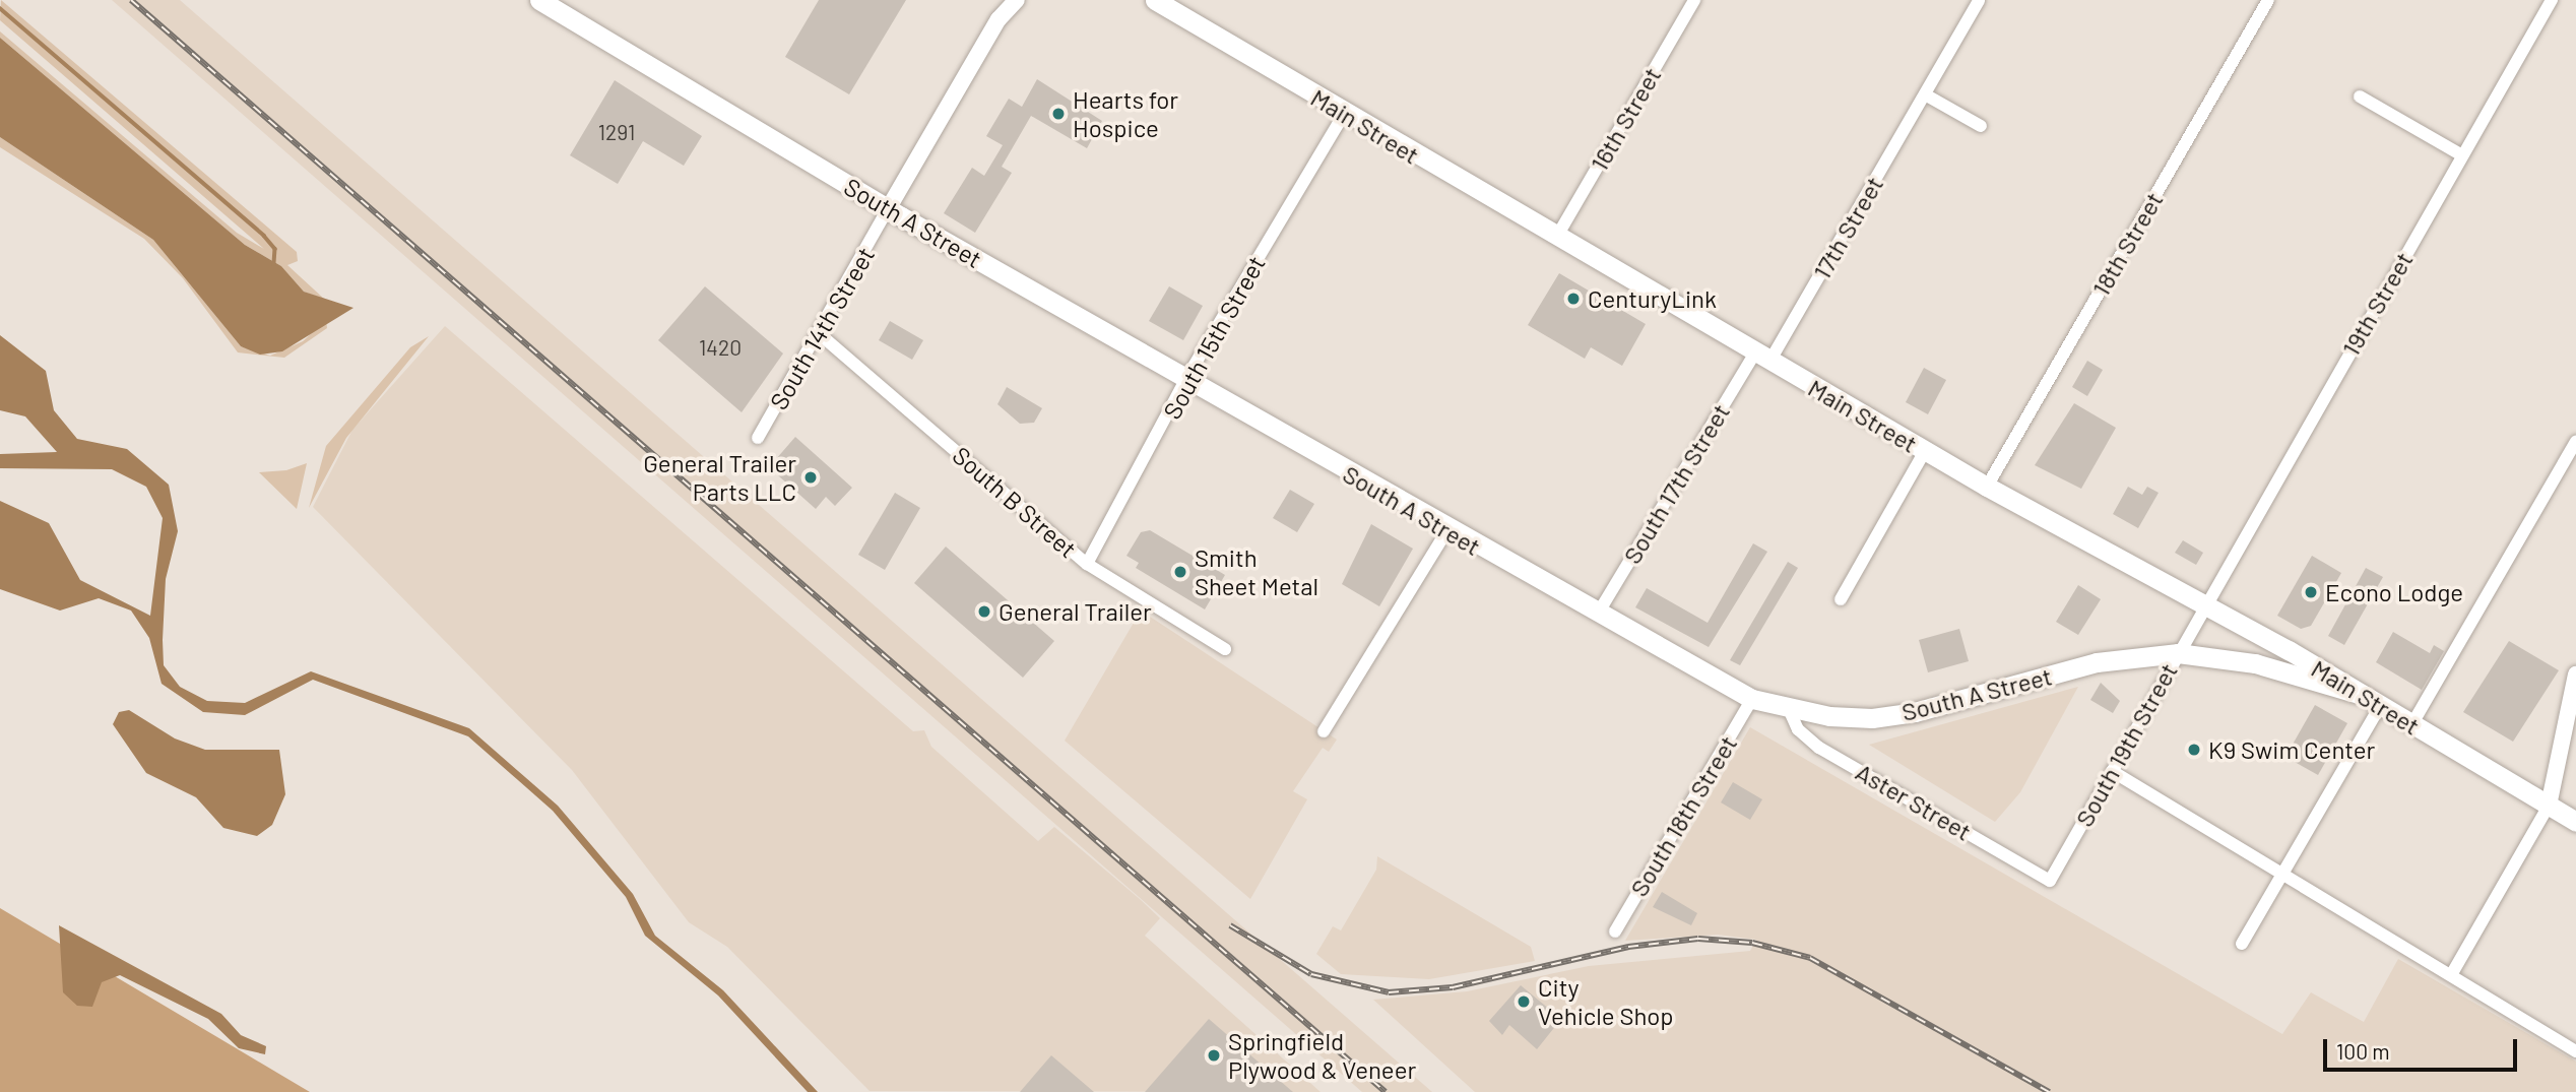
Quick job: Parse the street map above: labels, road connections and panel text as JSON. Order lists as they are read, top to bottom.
{
  "streets": {
    "main road": ["Main Street", "South A Street", "South 14th Street"],
    "street": [
      "16th Street",
      "17th Street",
      "18th Street",
      "19th Street",
      "South 15th Street",
      "South 17th Street",
      "South B Street",
      "South 19th Street",
      "Aster Street",
      "South 18th Street"
    ]
  },
  "crossings": [
    ["16th Street", "Main Street"],
    ["Main Street", "South A Street"],
    ["Main Street", "17th Street"],
    ["Main Street", "18th Street"],
    ["Main Street", "19th Street"],
    ["Main Street", "South 15th Street"],
    ["Main Street", "South 17th Street"],
    ["Main Street", "South 19th Street"],
    ["South A Street", "South 14th Street"],
    ["South A Street", "South 15th Street"],
    ["South A Street", "South 17th Street"],
    ["South A Street", "South 19th Street"],
    ["South A Street", "Aster Street"],
    ["South A Street", "South 18th Street"],
    ["17th Street", "South 17th Street"],
    ["19th Street", "South 19th Street"],
    ["South 14th Street", "South B Street"],
    ["South 15th Street", "South B Street"],
    ["South 19th Street", "Aster Street"]
  ],
  "places": [
    "Hearts for Hospice",
    "CenturyLink",
    "General Trailer Parts LLC",
    "Smith Sheet Metal",
    "Econo Lodge",
    "General Trailer",
    "K9 Swim Center",
    "City Vehicle Shop",
    "Springfield Plywood & Veneer"
  ],
  "house_numbers": ["1291", "1420"],
  "scale_bar": "100 m"
}
